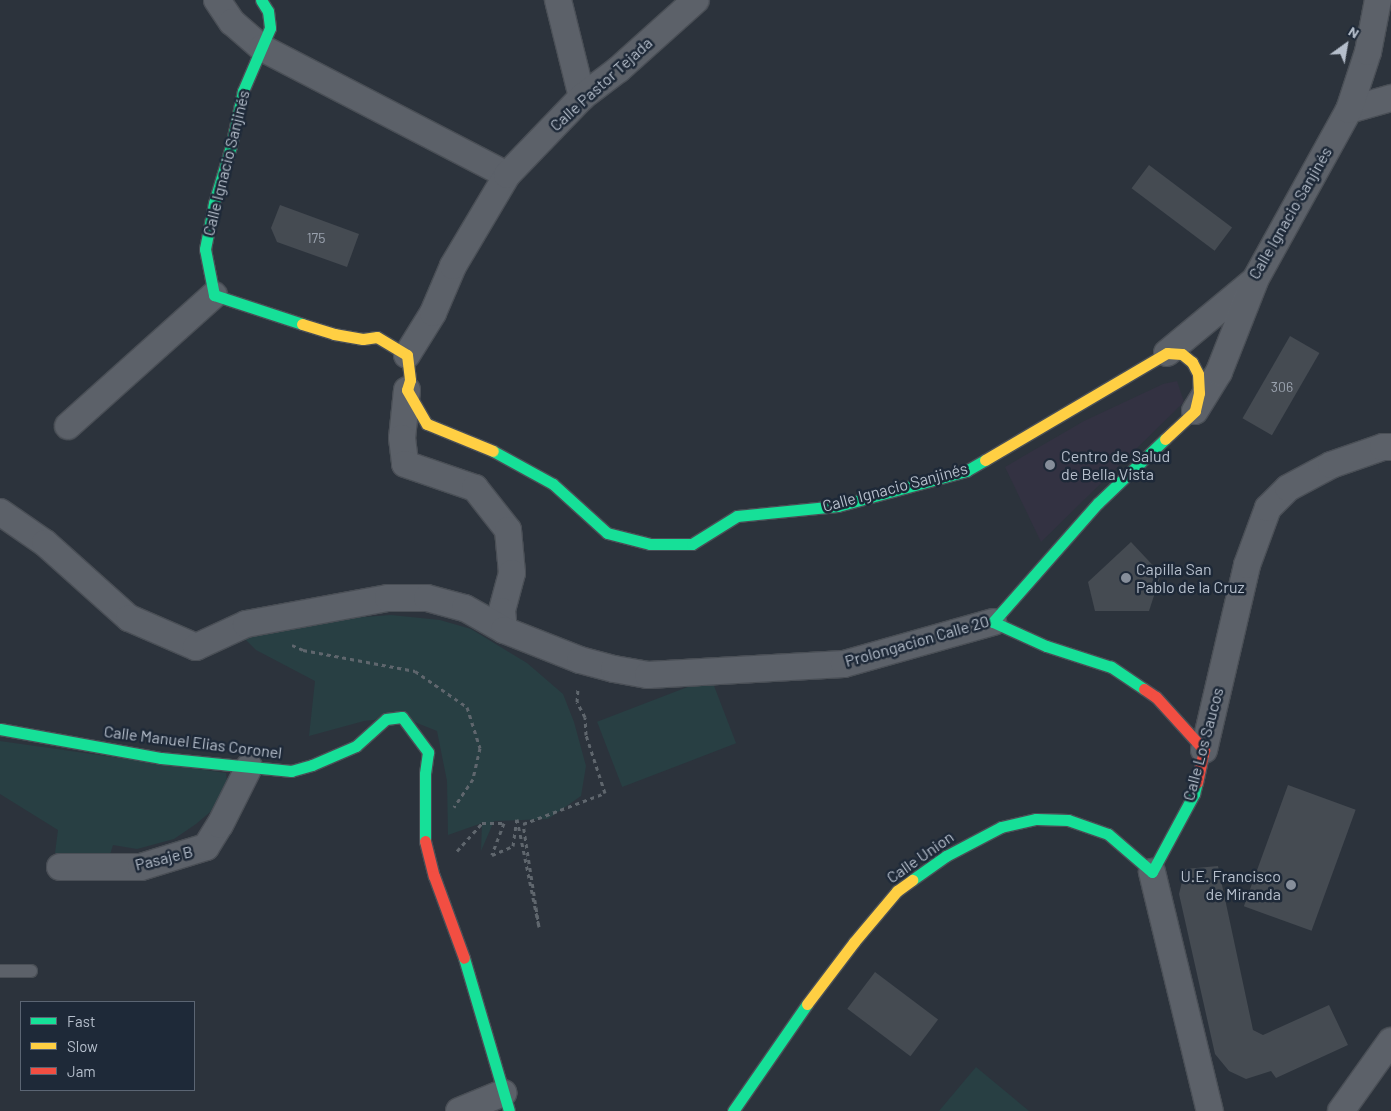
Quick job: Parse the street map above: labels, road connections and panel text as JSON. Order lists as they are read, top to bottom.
{
  "streets": {
    "street": [
      "Calle Pastor Tejada",
      "Calle Ignacio Sanjinés",
      "Prolongacion Calle 20",
      "Calle Manuel Elias Coronel",
      "Calle Los Saucos",
      "Calle Union",
      "Pasaje B"
    ]
  },
  "crossings": [
    ["Calle Ignacio Sanjinés", "Prolongacion Calle 20"],
    ["Calle Manuel Elias Coronel", "Pasaje B"],
    ["Calle Los Saucos", "Calle Union"]
  ],
  "places": ["Centro de Salud de Bella Vista", "Capilla San Pablo de la Cruz", "U.E. Francisco de Miranda"],
  "house_numbers": ["175", "306"],
  "legend": ["Fast", "Slow", "Jam"],
  "north": "top right"
}
